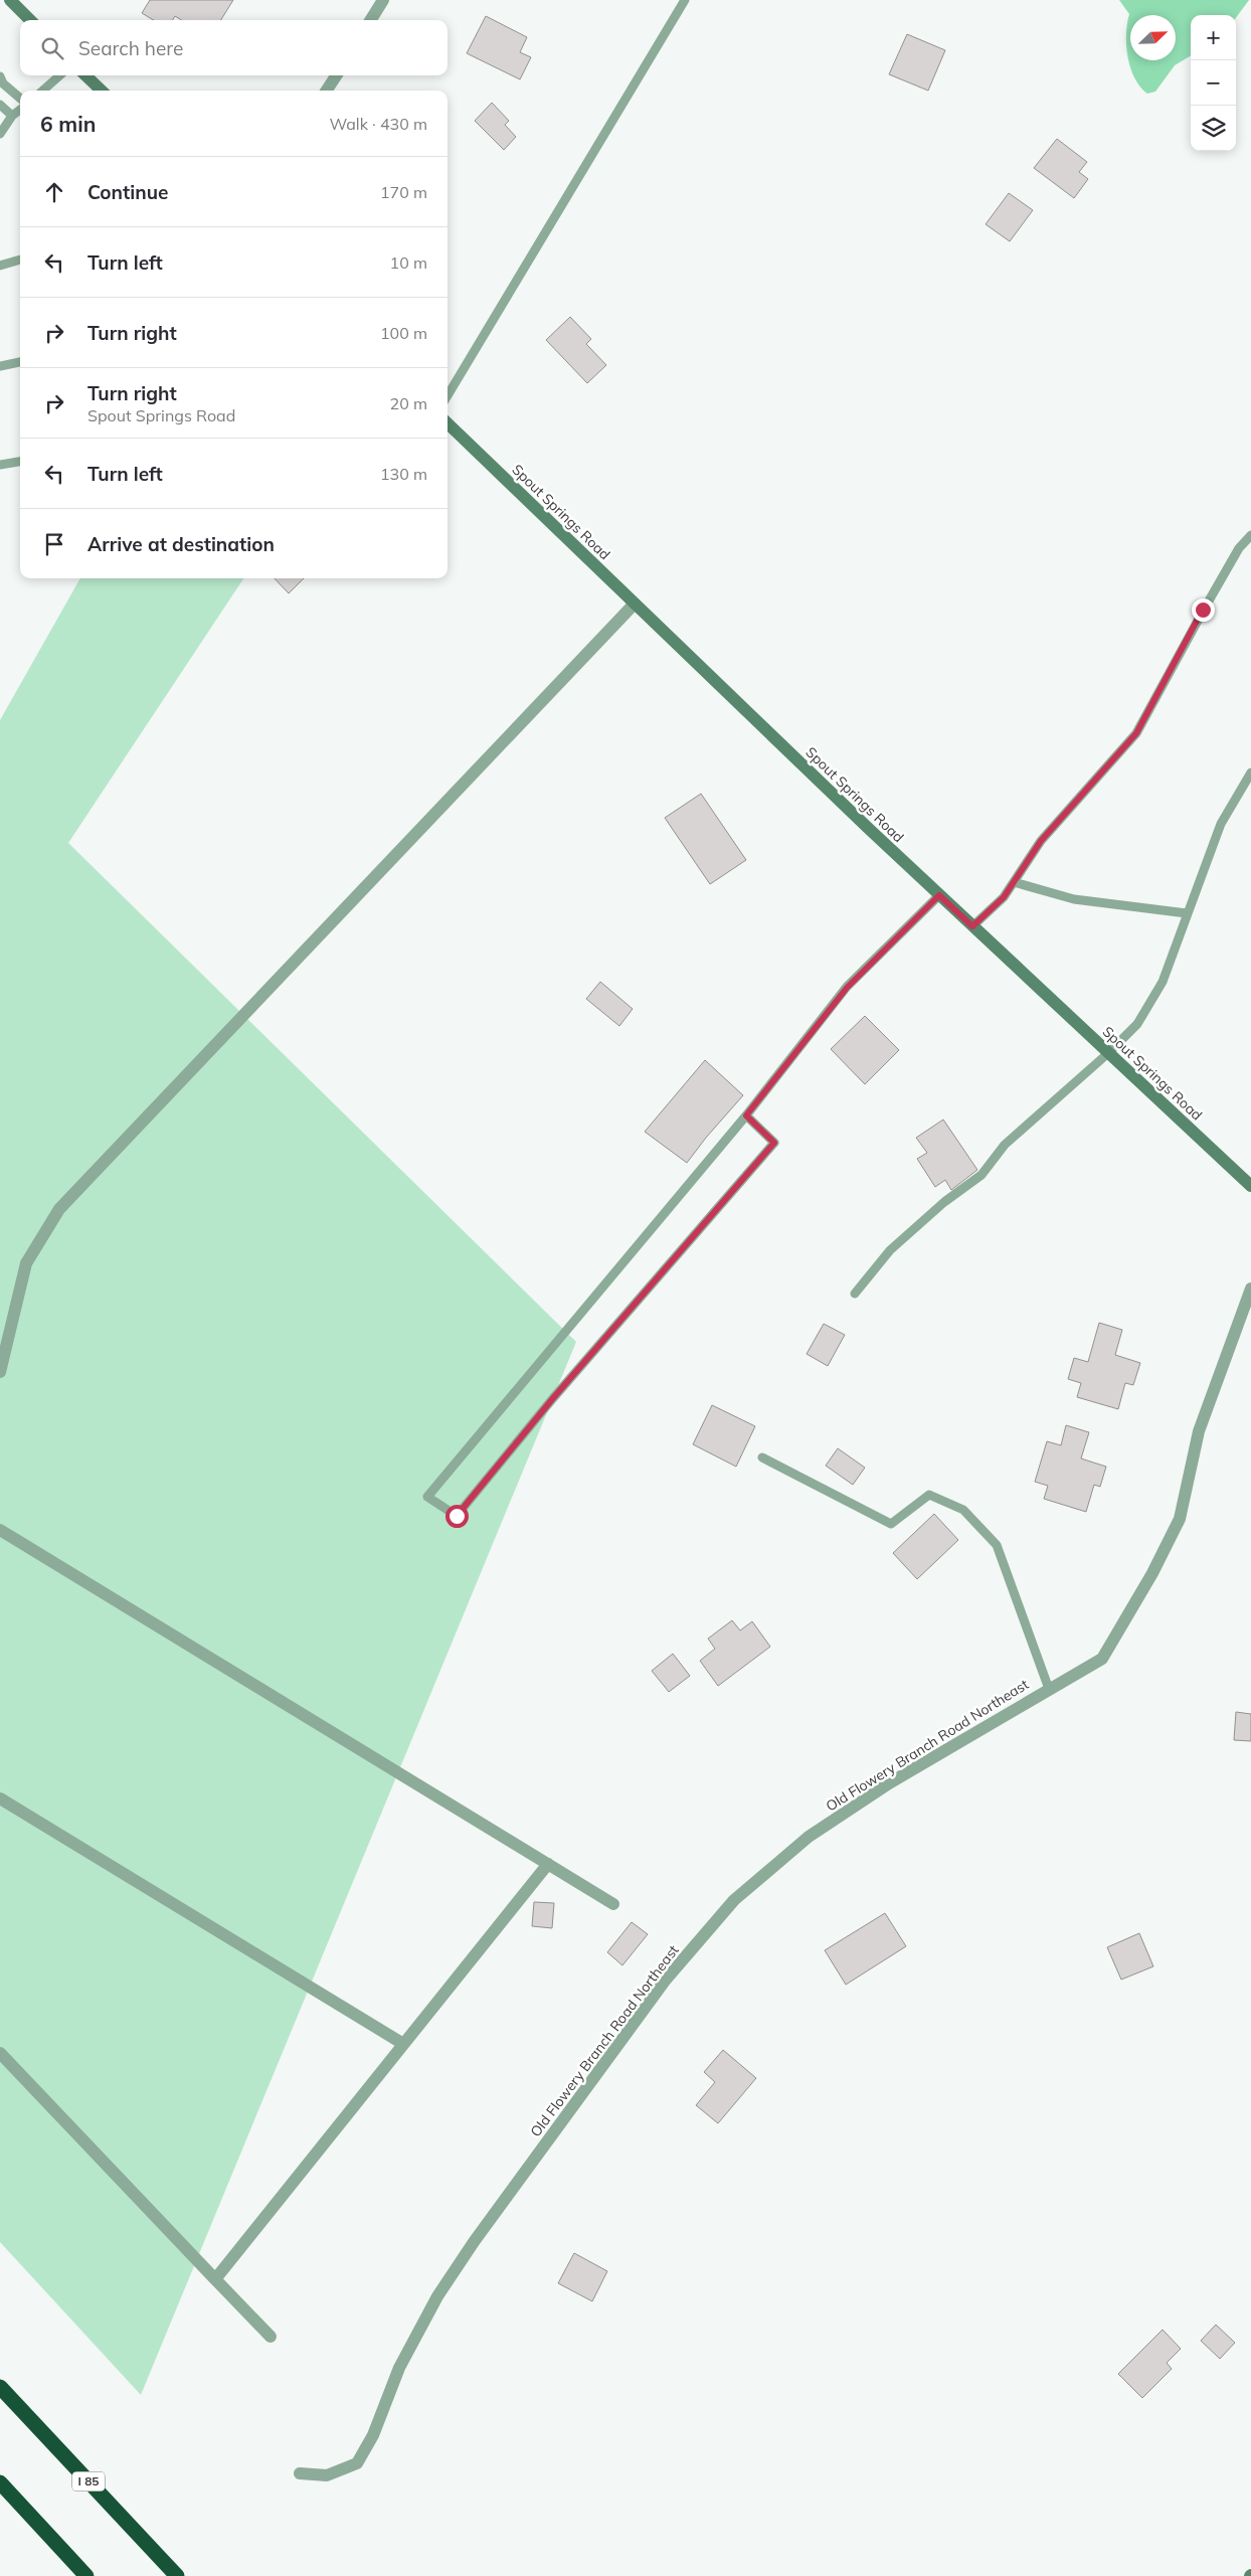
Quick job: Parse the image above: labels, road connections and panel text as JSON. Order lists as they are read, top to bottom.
{
  "streets": {
    "highway": ["I 85"],
    "street": ["Spout Springs Road", "Old Flowery Branch Road Northeast"]
  },
  "north": "top right",
  "page": {
    "map_buttons": ["+", "−"],
    "search": "Search here",
    "heading": ["6 min", "Walk · 430 m"],
    "list": [
      ["Continue", "170 m"],
      ["Turn left", "10 m"],
      ["Turn right", "100 m"],
      ["Turn right", "Spout Springs Road", "20 m"],
      ["Turn left", "130 m"],
      "Arrive at destination"
    ]
  }
}
